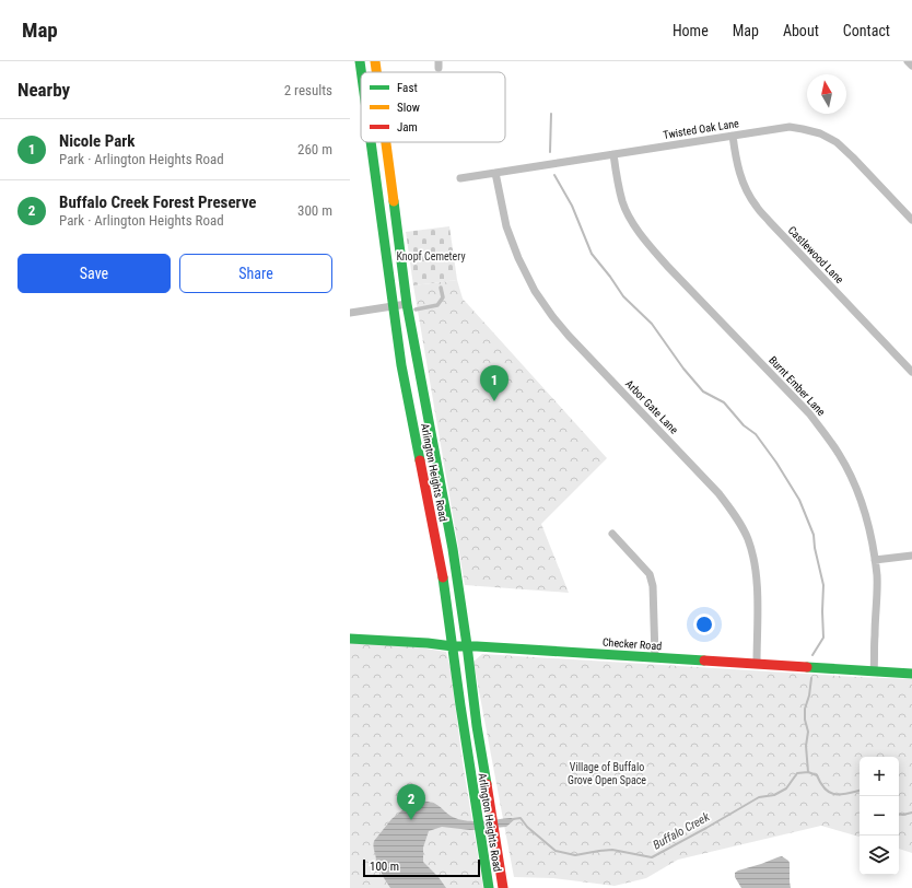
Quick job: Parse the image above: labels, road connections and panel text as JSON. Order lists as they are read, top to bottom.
{
  "streets": {
    "main road": ["Arlington Heights Road", "Checker Road"],
    "street": [
      "Twisted Oak Lane",
      "Castlewood Lane",
      "Burnt Ember Lane",
      "Arbor Gate Lane"
    ]
  },
  "crossings": [
    ["Twisted Oak Lane", "Castlewood Lane"],
    ["Twisted Oak Lane", "Burnt Ember Lane"],
    ["Twisted Oak Lane", "Arbor Gate Lane"],
    ["Burnt Ember Lane", "Checker Road"],
    ["Arbor Gate Lane", "Checker Road"],
    ["Arlington Heights Road", "Checker Road"]
  ],
  "water": ["Buffalo Creek"],
  "parks": ["Knopf Cemetery", "Village of Buffalo Grove Open Space"],
  "legend": ["Fast", "Slow", "Jam"],
  "scale_bar": "100 m",
  "north": "top",
  "page": {
    "header": "Map",
    "nav": [
      "Home",
      "Map",
      "About",
      "Contact"
    ],
    "heading": ["Nearby", "2 results"],
    "list": [
      {
        "mark": "1",
        "name": "Nicole Park",
        "note": "Park · Arlington Heights Road",
        "value": "260 m"
      },
      {
        "mark": "2",
        "name": "Buffalo Creek Forest Preserve",
        "note": "Park · Arlington Heights Road",
        "value": "300 m"
      }
    ],
    "buttons": ["Save", "Share"],
    "pins": ["1", "2"],
    "map_buttons": ["+", "−"],
    "scale": "100 m"
  }
}
